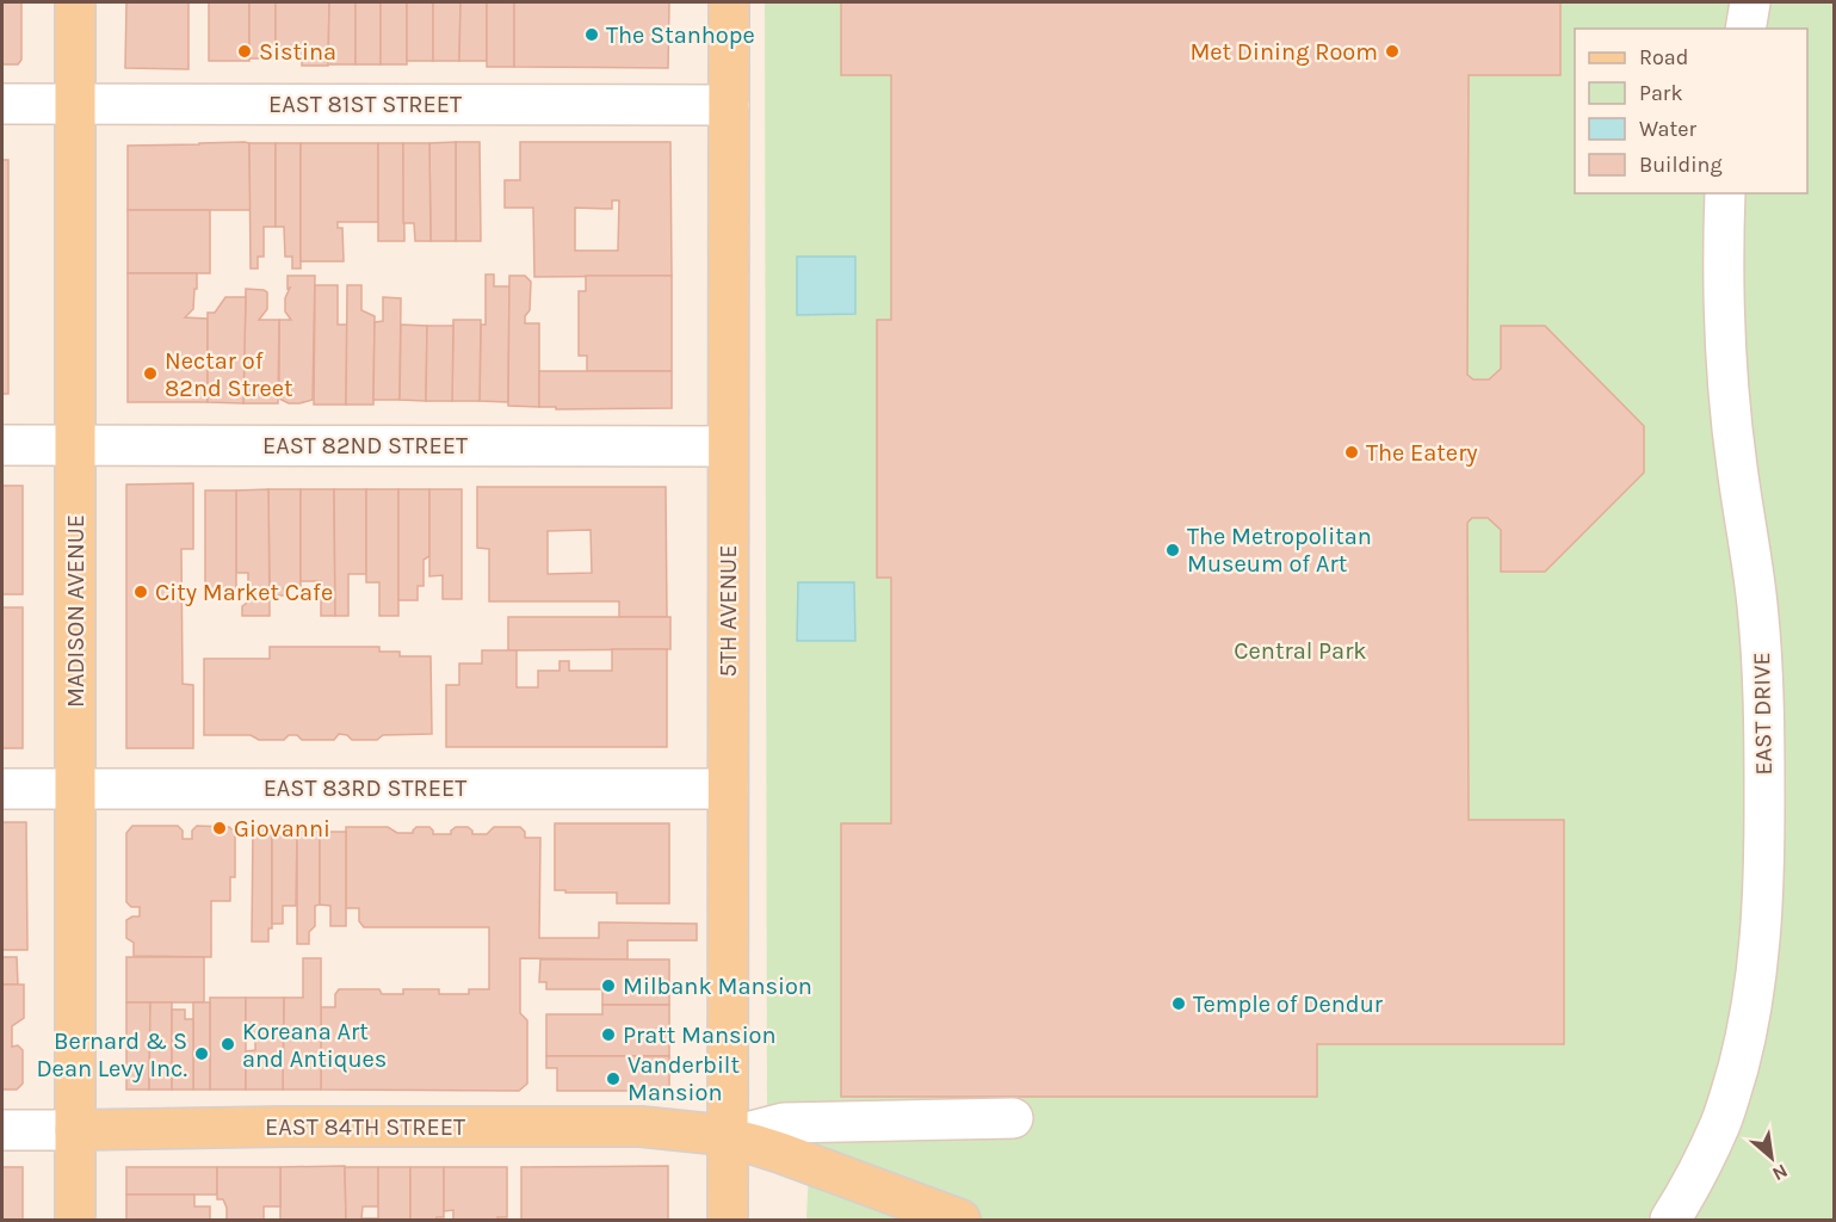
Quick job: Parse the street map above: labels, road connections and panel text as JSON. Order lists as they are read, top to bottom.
{
  "streets": {
    "main road": ["MADISON AVENUE", "5TH AVENUE", "EAST 84TH STREET"],
    "street": [
      "EAST 81ST STREET",
      "EAST 82ND STREET",
      "EAST DRIVE",
      "EAST 83RD STREET"
    ]
  },
  "crossings": [
    ["EAST 81ST STREET", "MADISON AVENUE"],
    ["EAST 81ST STREET", "5TH AVENUE"],
    ["EAST 82ND STREET", "MADISON AVENUE"],
    ["EAST 82ND STREET", "5TH AVENUE"],
    ["MADISON AVENUE", "EAST 83RD STREET"],
    ["MADISON AVENUE", "EAST 84TH STREET"],
    ["5TH AVENUE", "EAST 83RD STREET"],
    ["5TH AVENUE", "EAST 84TH STREET"]
  ],
  "parks": ["Central Park"],
  "places": [
    "The Stanhope",
    "Sistina",
    "Met Dining Room",
    "Nectar of 82nd Street",
    "The Eatery",
    "The Metropolitan Museum of Art",
    "City Market Cafe",
    "Giovanni",
    "Milbank Mansion",
    "Temple of Dendur",
    "Pratt Mansion",
    "Koreana Art and Antiques",
    "Bernard & S Dean Levy Inc.",
    "Vanderbilt Mansion"
  ],
  "legend": [
    "Road",
    "Park",
    "Water",
    "Building"
  ],
  "north": "bottom right"
}
